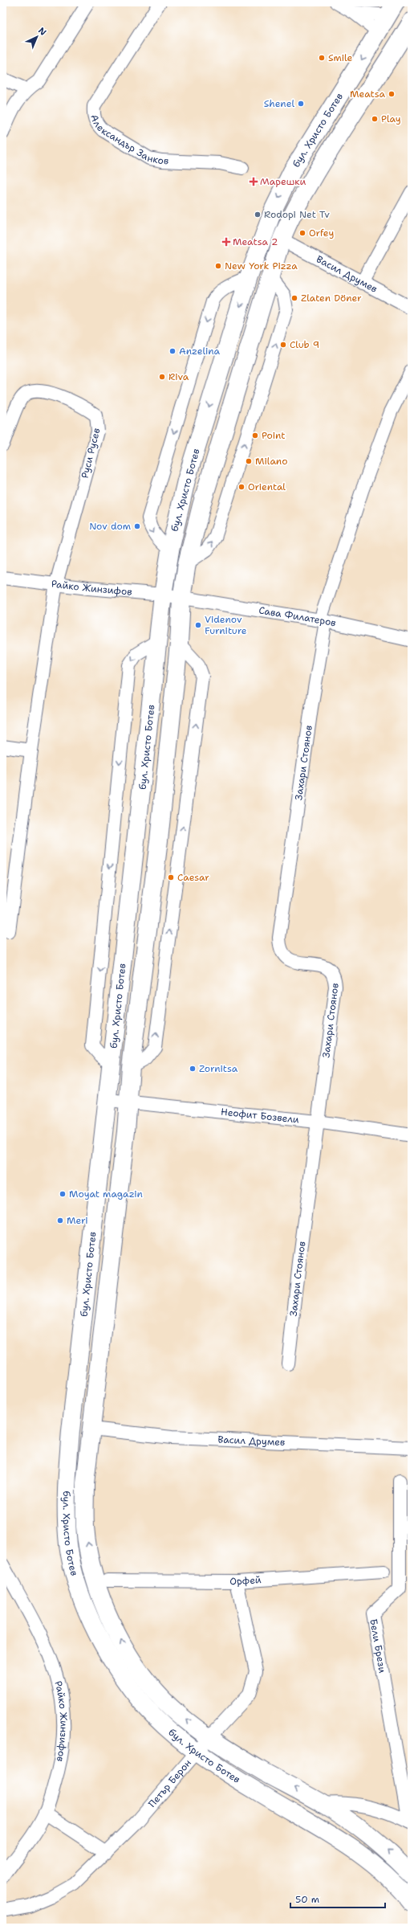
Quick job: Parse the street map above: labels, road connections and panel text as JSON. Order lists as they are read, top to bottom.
{
  "streets": {
    "main road": ["бул. Христо Ботев"],
    "street": [
      "Александър Занков",
      "Васил Друмев",
      "Руси Русев",
      "Райко Жинзифов",
      "Сава Филатеров",
      "Захари Стоянов",
      "Неофит Бозвели",
      "Орфей",
      "Бели Брези",
      "Петър Берон"
    ]
  },
  "crossings": [
    ["бул. Христо Ботев", "Васил Друмев"],
    ["бул. Христо Ботев", "Райко Жинзифов"],
    ["бул. Христо Ботев", "Сава Филатеров"],
    ["бул. Христо Ботев", "Неофит Бозвели"],
    ["бул. Христо Ботев", "Петър Берон"],
    ["Руси Русев", "Райко Жинзифов"],
    ["Райко Жинзифов", "Сава Филатеров"],
    ["Сава Филатеров", "Захари Стоянов"],
    ["Захари Стоянов", "Неофит Бозвели"],
    ["Орфей", "Петър Берон"]
  ],
  "places": {
    "other": [
      "Smile",
      "Meatsa",
      "Shenel",
      "Play",
      "Rodopi Net Tv",
      "Orfey",
      "New York Pizza",
      "Zlaten Döner",
      "Club 9",
      "Anzelina",
      "Riva",
      "Point",
      "Milano",
      "Oriental",
      "Nov dom",
      "Videnov Furniture",
      "Caesar",
      "Zornitsa",
      "Moyat magazin",
      "Meri"
    ],
    "health": ["Марешки", "Meatsa 2"]
  },
  "scale_bar": "50 m",
  "north": "top right"
}
